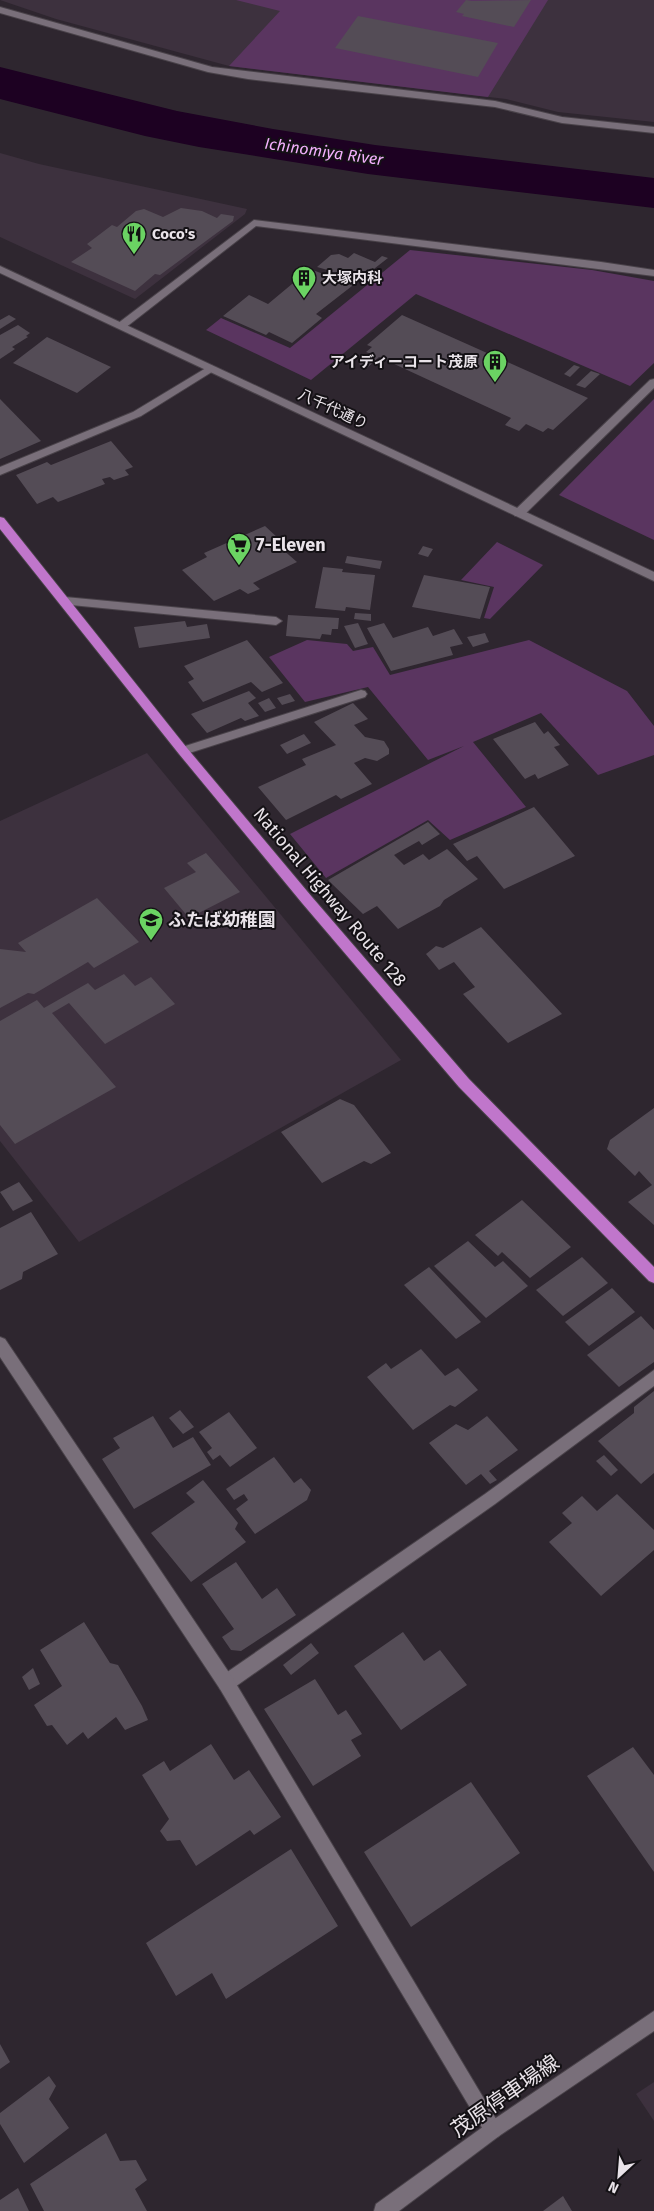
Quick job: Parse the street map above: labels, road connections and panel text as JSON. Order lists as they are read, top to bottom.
{
  "streets": {
    "highway": ["National Highway Route 128"],
    "street": ["八千代通り", "茂原停車場線"]
  },
  "water": ["Ichinomiya River"],
  "places": {
    "restaurant": ["Coco's"],
    "building": ["大塚内科", "アイディーコート茂原"],
    "supermarket": ["7-Eleven"],
    "school or university": ["ふたば幼稚園"]
  },
  "north": "bottom left"
}
